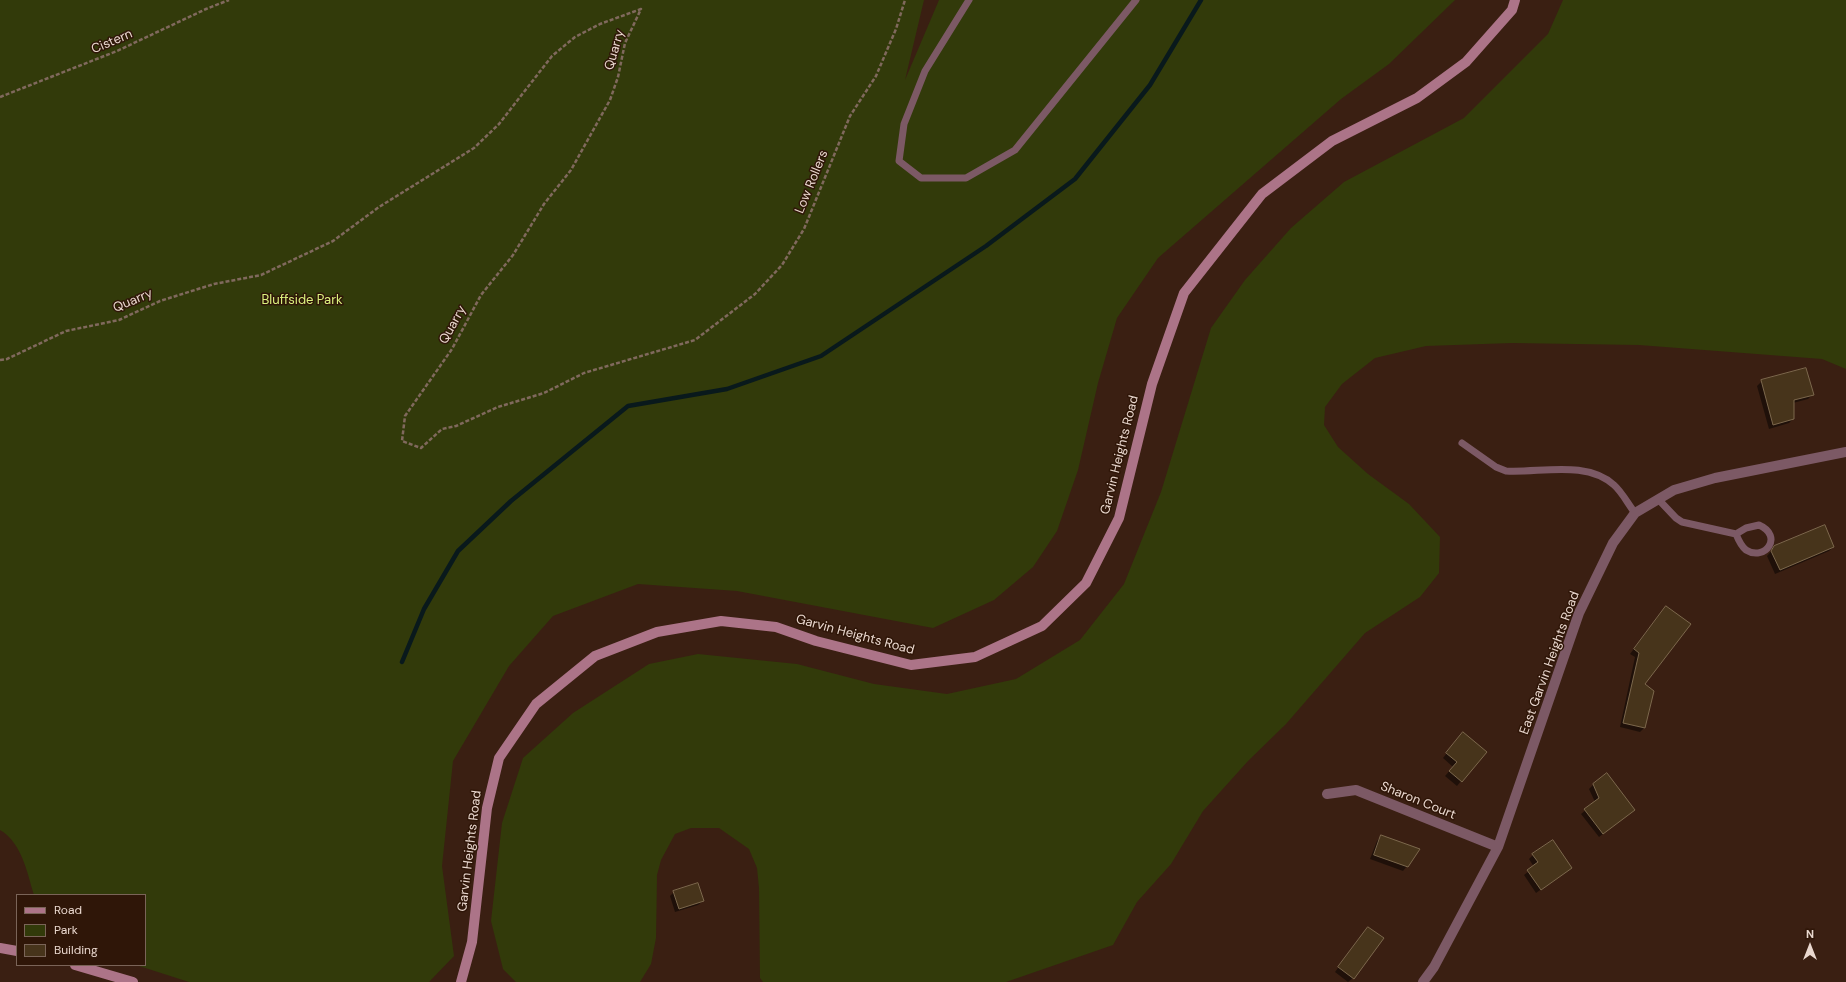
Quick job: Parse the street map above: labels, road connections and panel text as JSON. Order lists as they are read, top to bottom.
{
  "streets": {
    "main road": ["Garvin Heights Road"],
    "street": ["East Garvin Heights Road", "Sharon Court"],
    "path": ["Cistern", "Quarry", "Low Rollers"]
  },
  "crossings": [
    ["Quarry", "Low Rollers"],
    ["East Garvin Heights Road", "Sharon Court"]
  ],
  "parks": ["Bluffside Park"],
  "legend": ["Road", "Park", "Building"],
  "north": "top"
}
